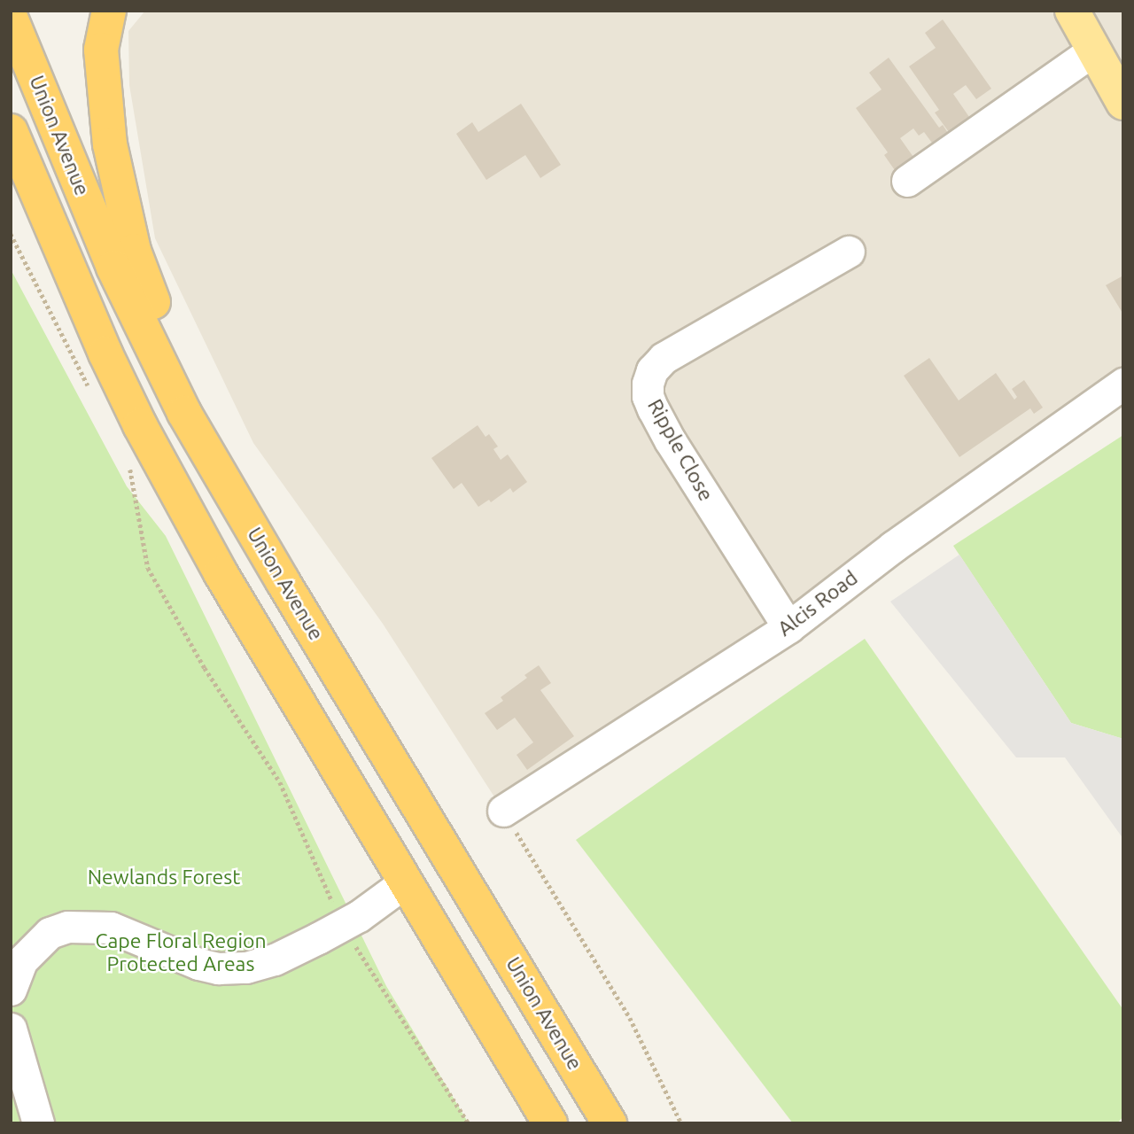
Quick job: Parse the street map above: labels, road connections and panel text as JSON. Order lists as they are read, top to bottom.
{
  "streets": {
    "highway": ["Union Avenue"],
    "street": ["Ripple Close", "Alcis Road"]
  },
  "crossings": [
    ["Ripple Close", "Alcis Road"]
  ],
  "parks": ["Newlands Forest", "Cape Floral Region Protected Areas"]
}
